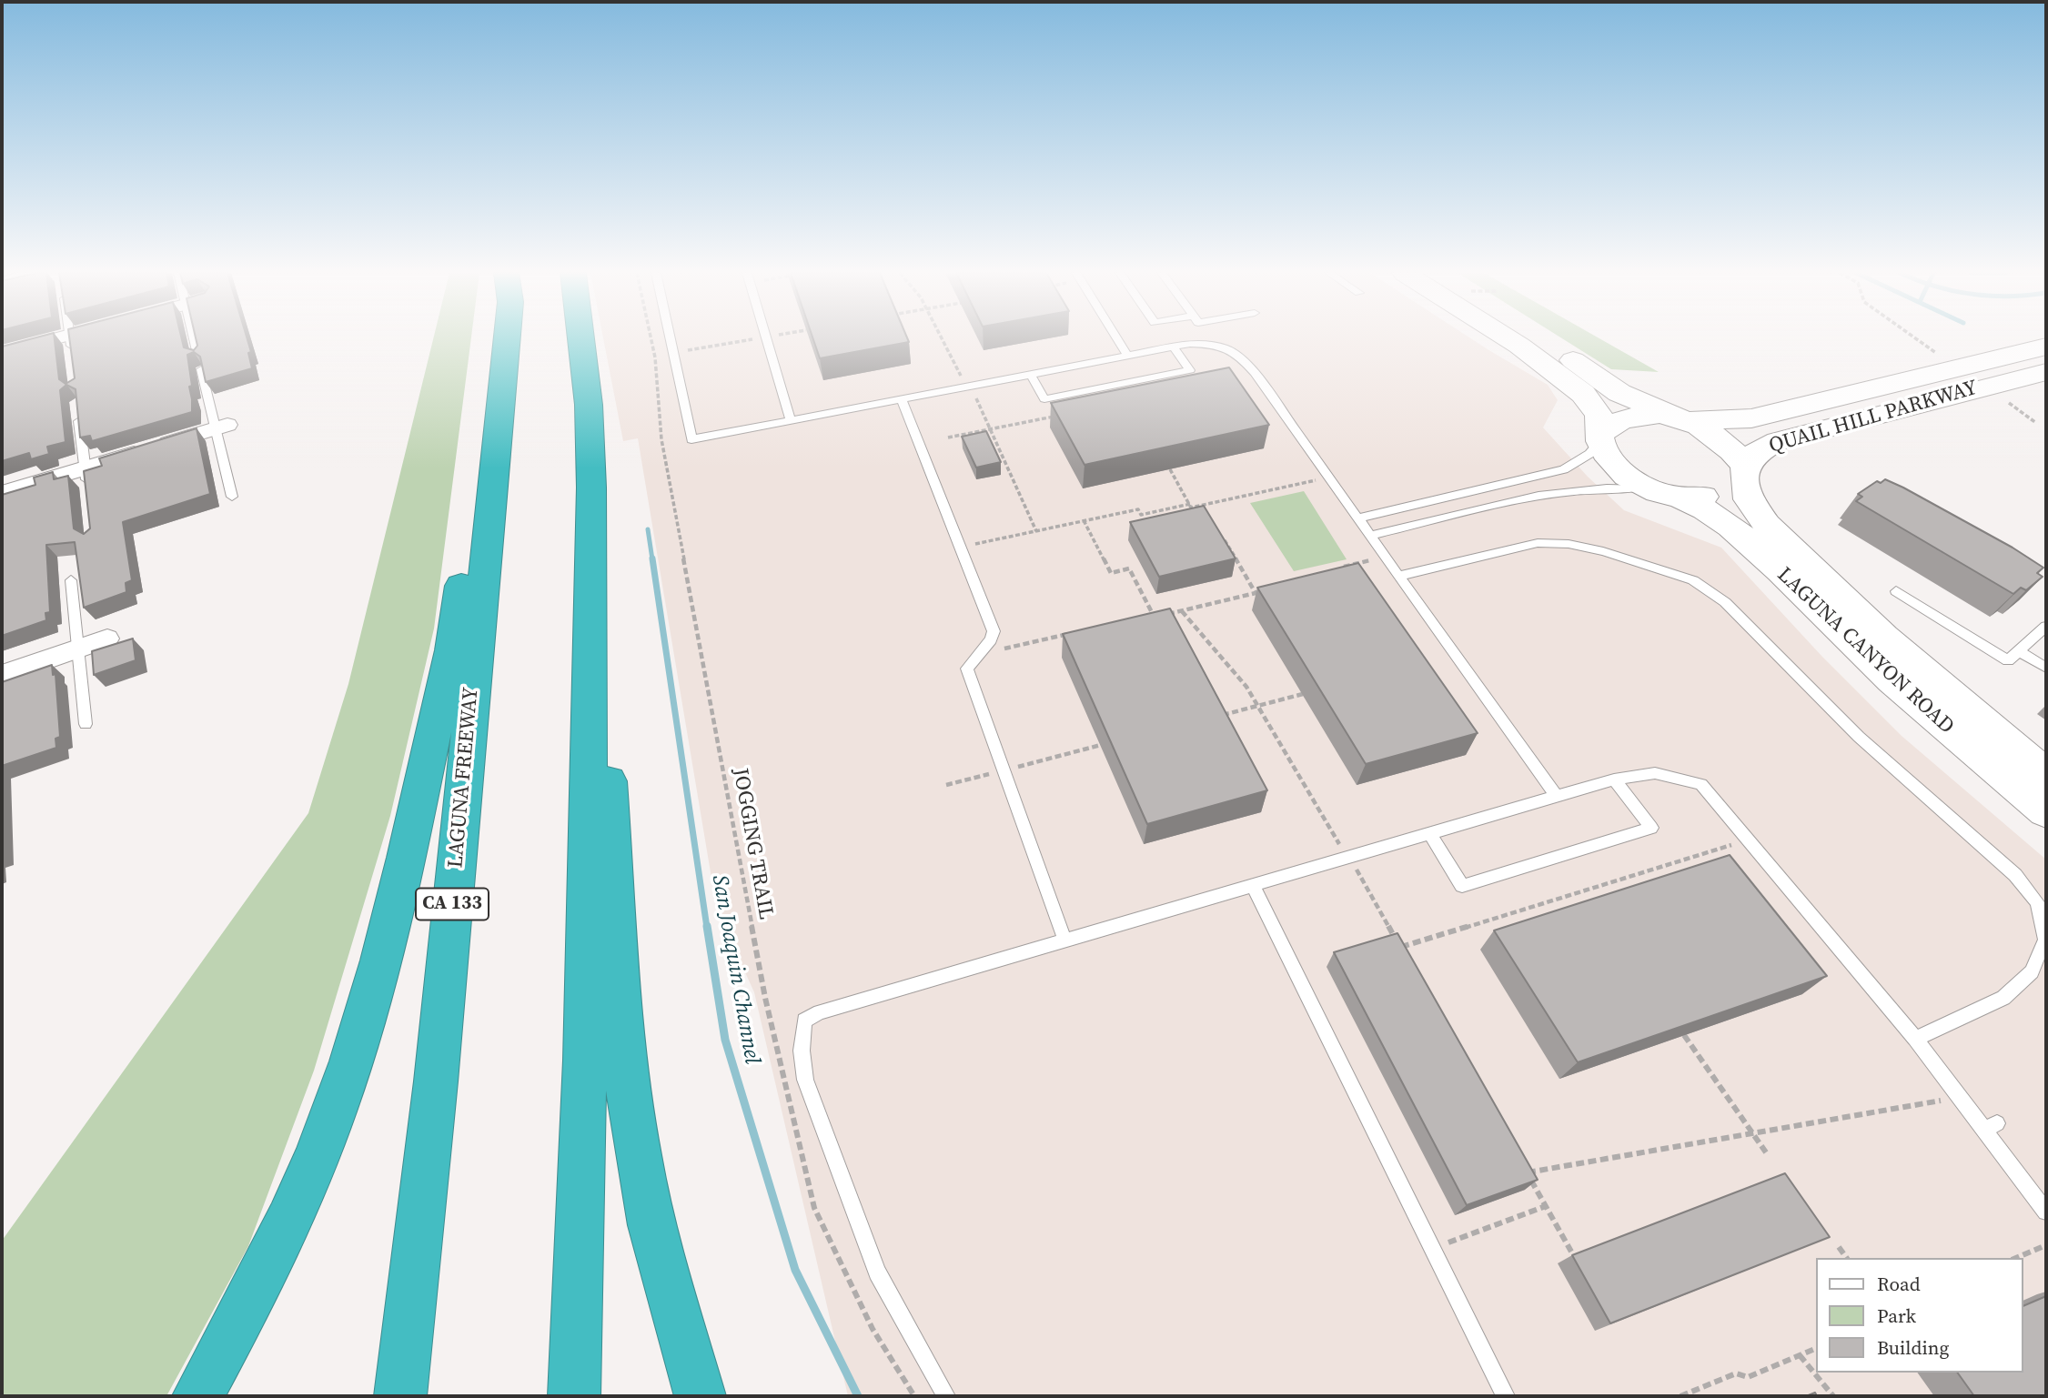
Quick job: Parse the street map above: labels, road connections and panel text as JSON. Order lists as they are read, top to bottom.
{
  "streets": {
    "highway": ["LAGUNA FREEWAY", "CA 133"],
    "main road": ["QUAIL HILL PARKWAY", "LAGUNA CANYON ROAD"],
    "path": ["JOGGING TRAIL"]
  },
  "crossings": [
    ["QUAIL HILL PARKWAY", "LAGUNA CANYON ROAD"]
  ],
  "water": ["San Joaquin Channel"],
  "legend": ["Road", "Park", "Building"]
}
